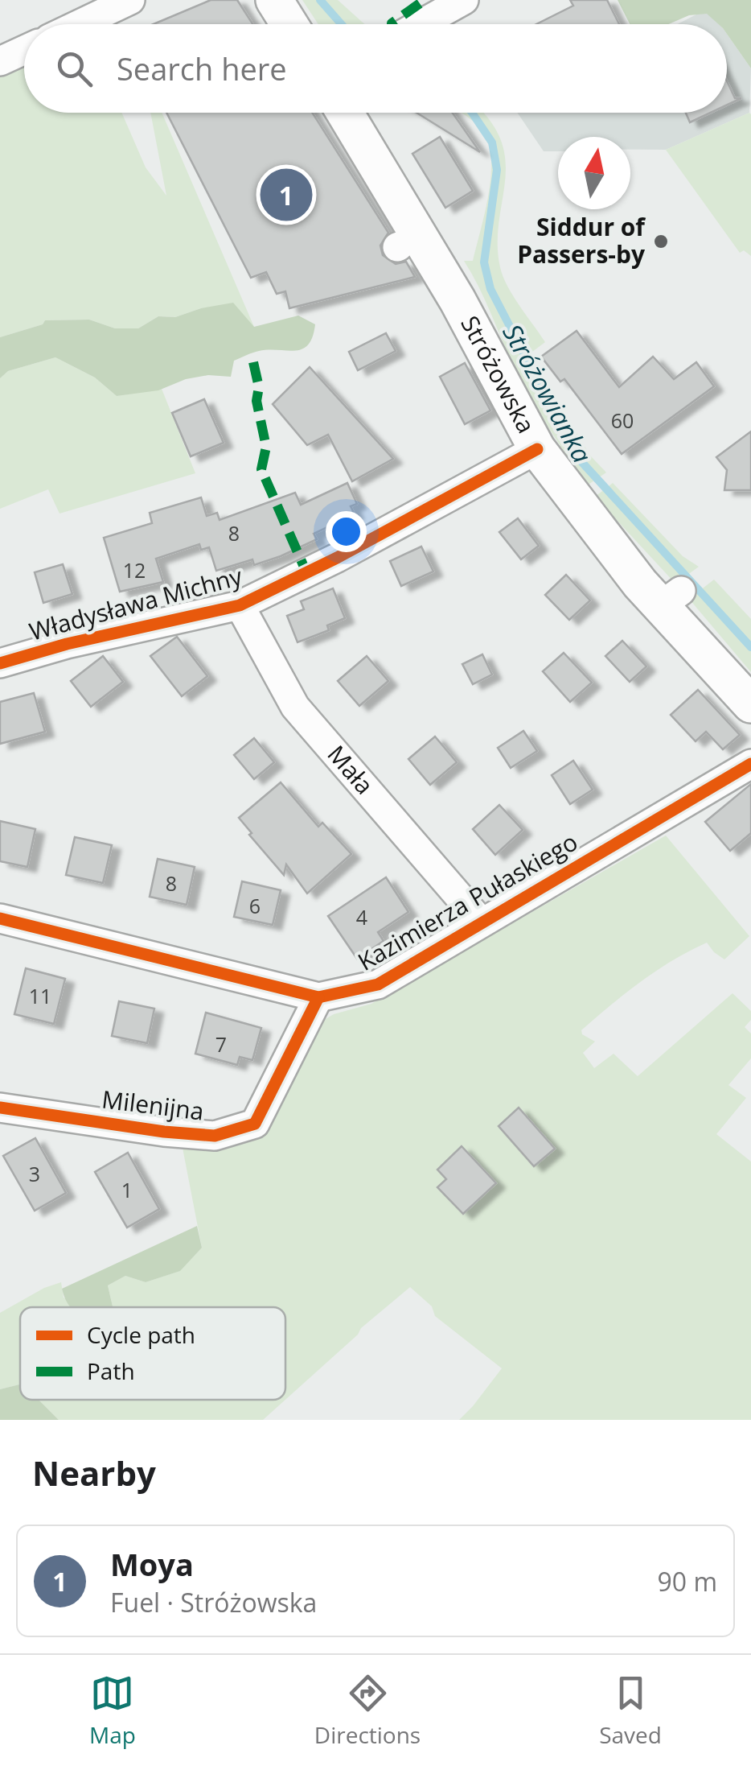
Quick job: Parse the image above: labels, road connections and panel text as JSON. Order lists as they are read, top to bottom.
{
  "streets": {
    "main road": ["Stróżowska"],
    "street": [
      "Władysława Michny",
      "Mała",
      "Kazimierza Pułaskiego",
      "Milenijna"
    ]
  },
  "crossings": [
    ["Stróżowska", "Władysława Michny"],
    ["Władysława Michny", "Mała"],
    ["Mała", "Kazimierza Pułaskiego"],
    ["Kazimierza Pułaskiego", "Milenijna"]
  ],
  "water": ["Stróżowianka"],
  "places": ["Siddur of Passers-by"],
  "house_numbers": [
    "60",
    "8",
    "12",
    "8",
    "6",
    "4",
    "11",
    "7",
    "3",
    "1"
  ],
  "legend": ["Cycle path", "Path"],
  "north": "top",
  "page": {
    "search": "Search here",
    "pins": "1",
    "heading": "Nearby",
    "list": [
      {
        "mark": "1",
        "name": "Moya",
        "note": "Fuel · Stróżowska",
        "value": "90 m"
      }
    ],
    "nav": ["Map", "Directions", "Saved"]
  }
}
